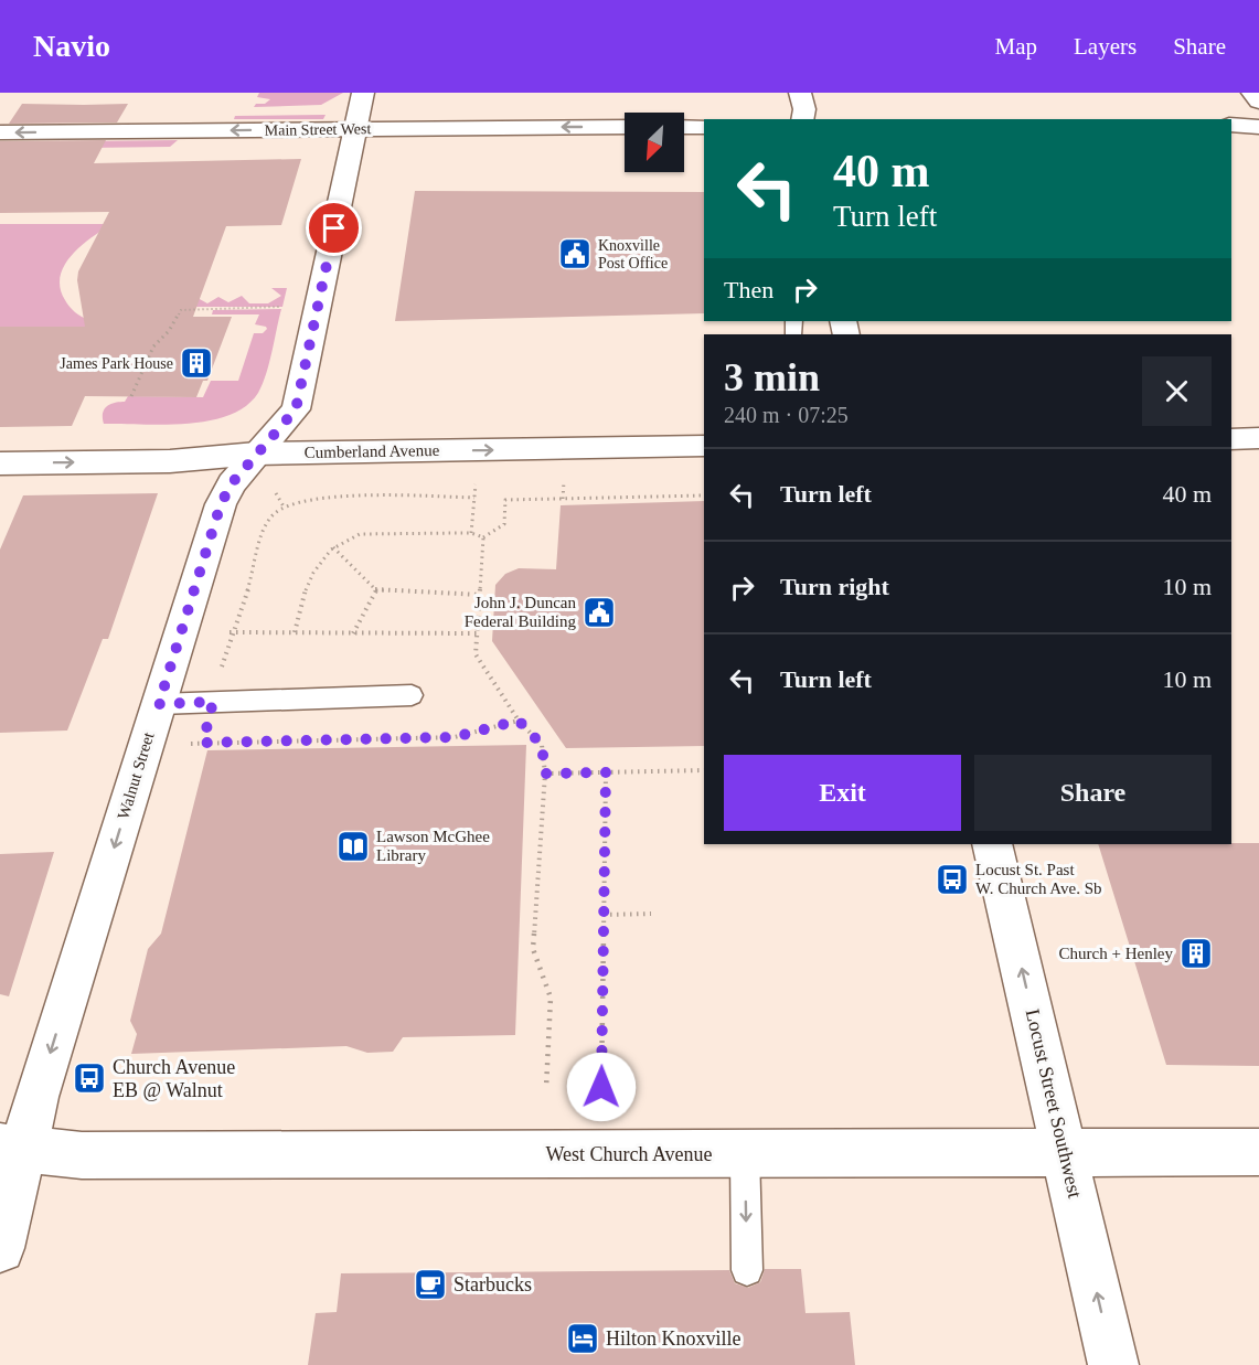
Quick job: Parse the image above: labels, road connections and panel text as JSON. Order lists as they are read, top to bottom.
{
  "streets": {
    "main road": [
      "Main Street West",
      "Cumberland Avenue",
      "Walnut Street",
      "Locust Street Southwest",
      "West Church Avenue"
    ]
  },
  "crossings": [
    ["Main Street West", "Walnut Street"],
    ["Cumberland Avenue", "Walnut Street"],
    ["Walnut Street", "West Church Avenue"],
    ["Locust Street Southwest", "West Church Avenue"]
  ],
  "one_way": [
    "Main Street West",
    "Cumberland Avenue",
    "Walnut Street",
    "Locust Street Southwest"
  ],
  "places": {
    "public building": ["Knoxville Post Office", "John J. Duncan Federal Building"],
    "building": ["James Park House", "Church + Henley"],
    "library": ["Lawson McGhee Library"],
    "bus stop": ["Locust St. Past W. Church Ave. Sb", "Church Avenue EB @ Walnut"],
    "cafe": ["Starbucks"],
    "hotel": ["Hilton Knoxville"]
  },
  "north": "bottom left",
  "page": {
    "header": "Navio",
    "nav": ["Map", "Layers", "Share"],
    "turn": ["40 m", "Turn left"],
    "then": "Then",
    "heading": ["3 min", "240 m · 07:25"],
    "list": [
      {
        "name": "Turn left",
        "value": "40 m"
      },
      {
        "name": "Turn right",
        "value": "10 m"
      },
      {
        "name": "Turn left",
        "value": "10 m"
      }
    ],
    "buttons": ["Exit", "Share"]
  }
}
